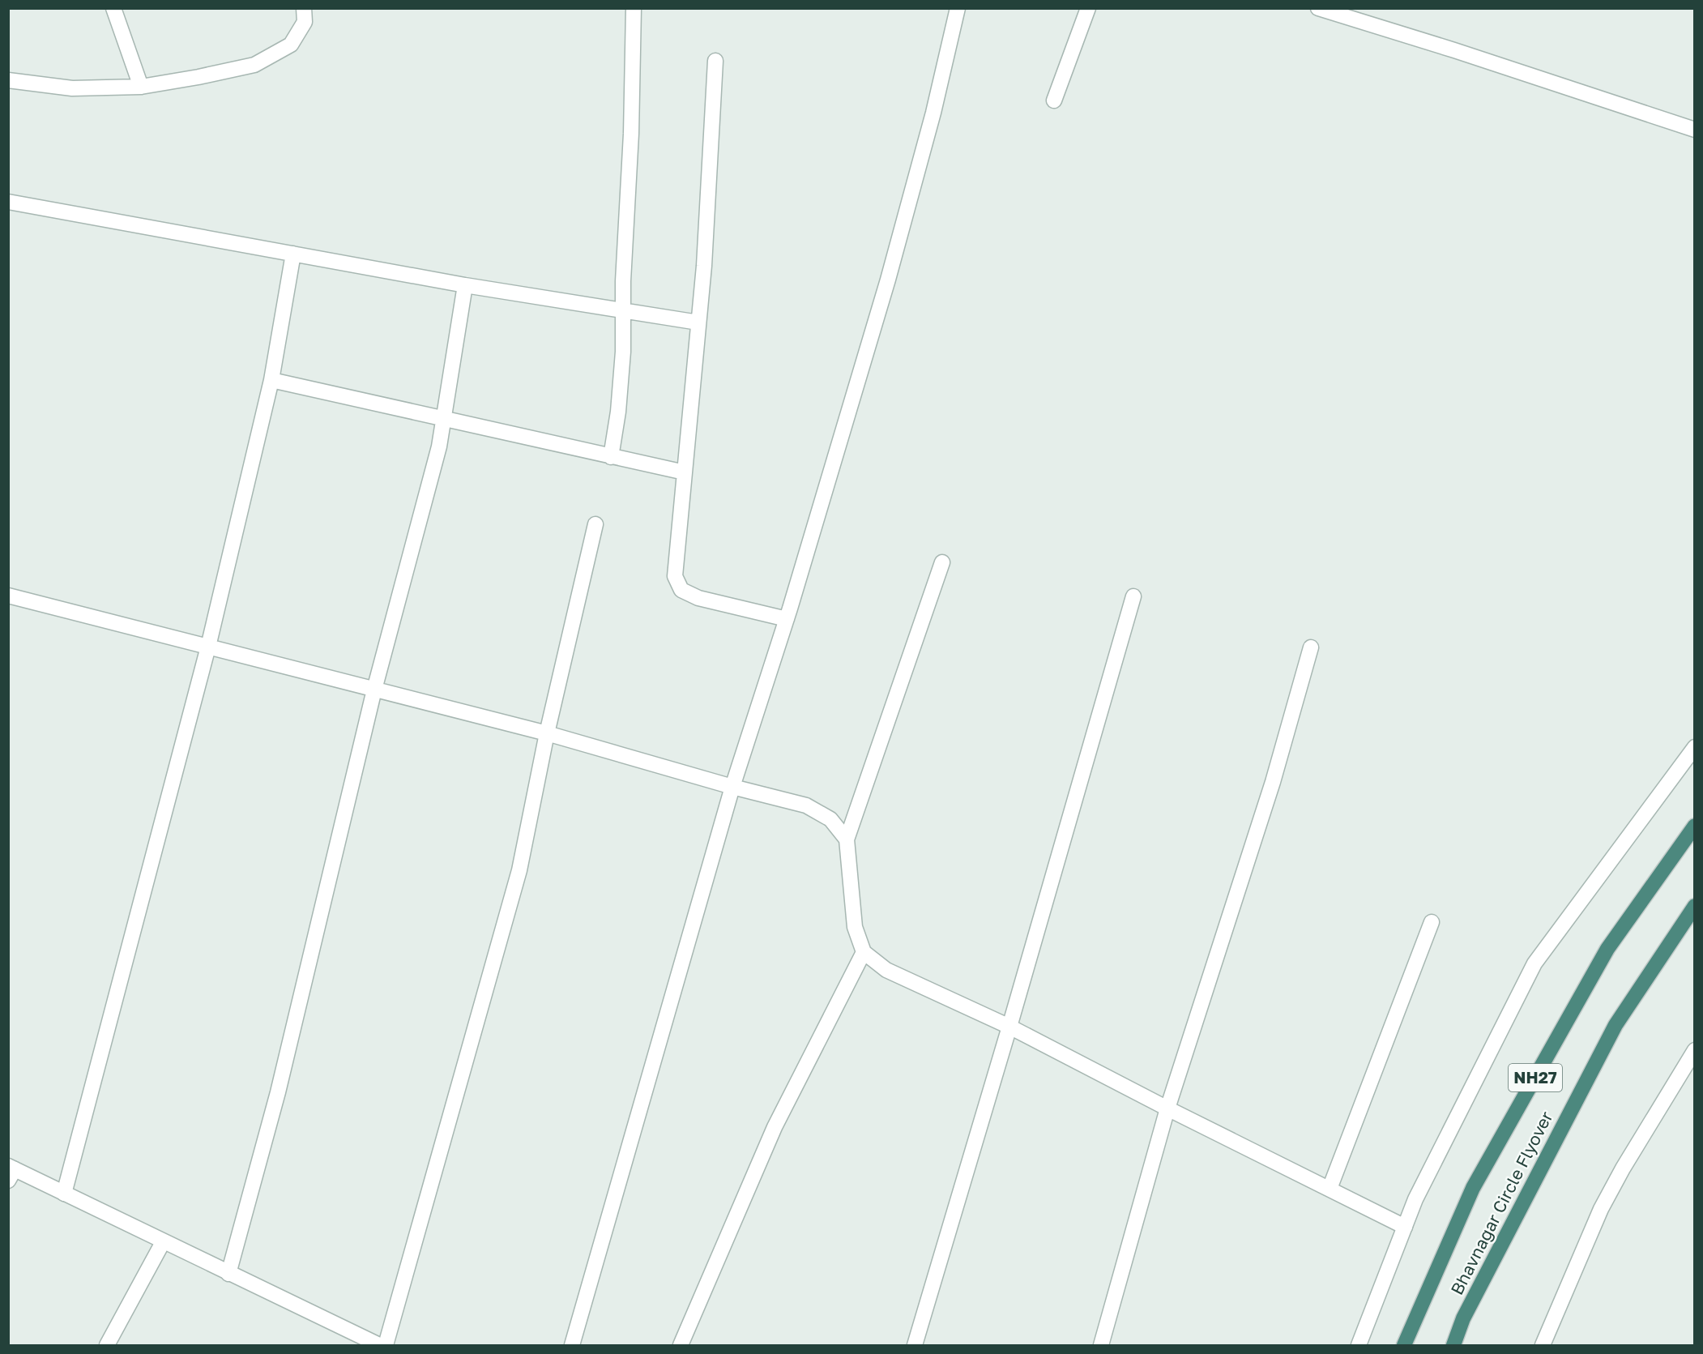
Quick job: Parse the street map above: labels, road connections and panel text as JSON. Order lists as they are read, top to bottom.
{
  "streets": {
    "highway": ["NH27", "Bhavnagar Circle Flyover"]
  }
}
